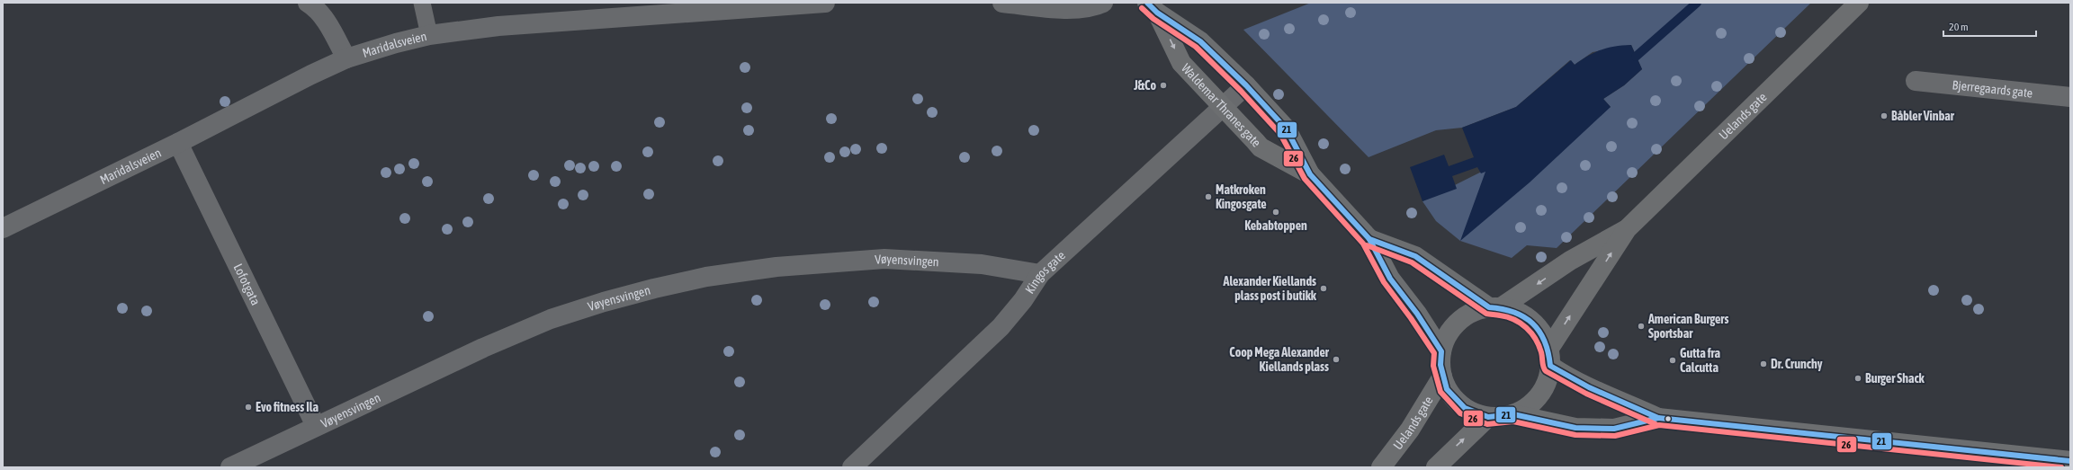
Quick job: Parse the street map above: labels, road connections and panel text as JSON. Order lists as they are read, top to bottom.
{
  "streets": {
    "street": [
      "Maridalsveien",
      "Bjerregaards gate",
      "Waldemar Thranes gate",
      "Uelands gate",
      "Vøyensvingen",
      "Kingos gate",
      "Lofotgata"
    ]
  },
  "crossings": [
    ["Maridalsveien", "Lofotgata"],
    ["Waldemar Thranes gate", "Uelands gate"],
    ["Waldemar Thranes gate", "Kingos gate"],
    ["Vøyensvingen", "Kingos gate"],
    ["Vøyensvingen", "Lofotgata"]
  ],
  "places": [
    "J&Co",
    "Båbler Vinbar",
    "Matkroken Kingosgate",
    "Kebabtoppen",
    "Alexander Kiellands plass post i butikk",
    "American Burgers Sportsbar",
    "Coop Mega Alexander Kiellands plass",
    "Gutta fra Calcutta",
    "Dr. Crunchy",
    "Burger Shack",
    "Evo fitness Ila"
  ],
  "lines": ["transit line 21", "transit line 26"],
  "scale_bar": "20 m"
}
